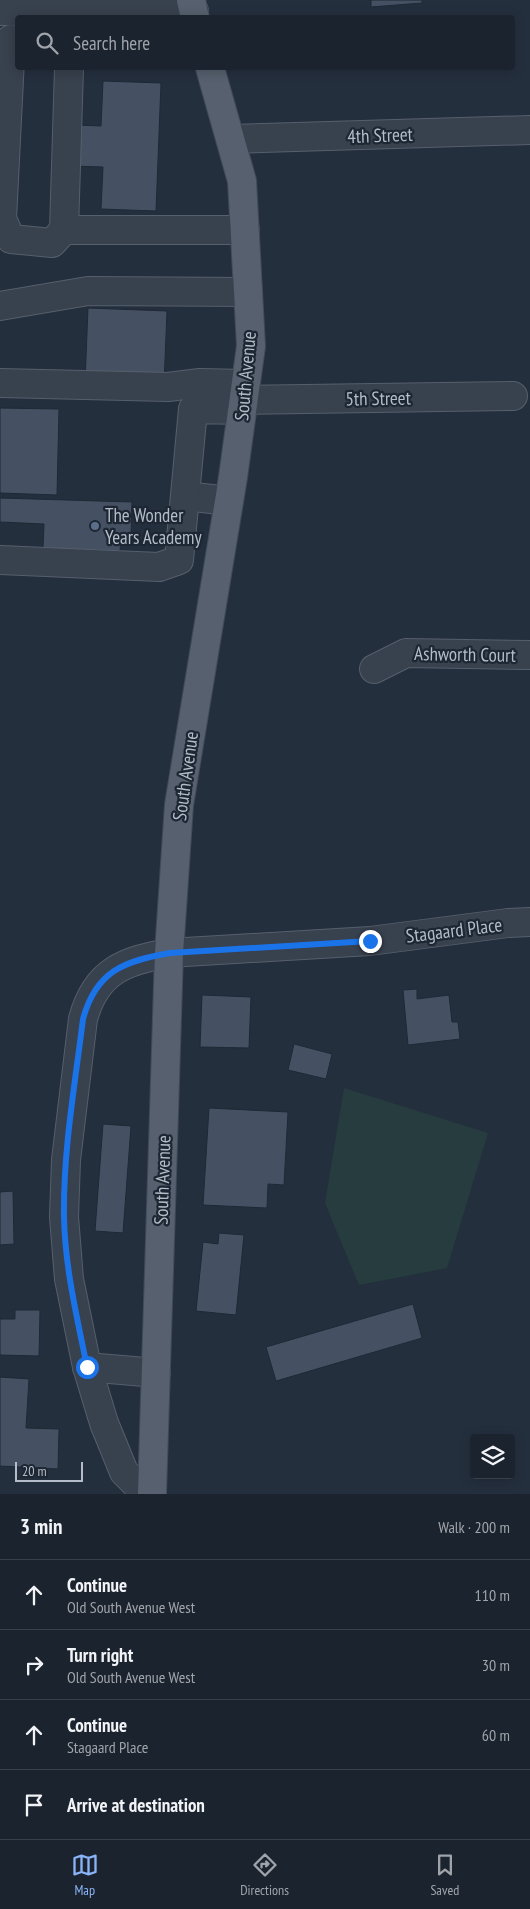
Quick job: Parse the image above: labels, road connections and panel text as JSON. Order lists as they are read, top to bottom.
{
  "streets": {
    "main road": ["South Avenue"],
    "street": [
      "4th Street",
      "5th Street",
      "Ashworth Court",
      "Stagaard Place"
    ]
  },
  "crossings": [
    ["4th Street", "South Avenue"],
    ["South Avenue", "5th Street"],
    ["South Avenue", "Stagaard Place"]
  ],
  "places": ["The Wonder Years Academy"],
  "scale_bar": "20 m",
  "page": {
    "search": "Search here",
    "scale": "20 m",
    "heading": ["3 min", "Walk · 200 m"],
    "list": [
      ["Continue", "Old South Avenue West", "110 m"],
      ["Turn right", "Old South Avenue West", "30 m"],
      ["Continue", "Stagaard Place", "60 m"],
      "Arrive at destination"
    ],
    "nav": ["Map", "Directions", "Saved"]
  }
}
